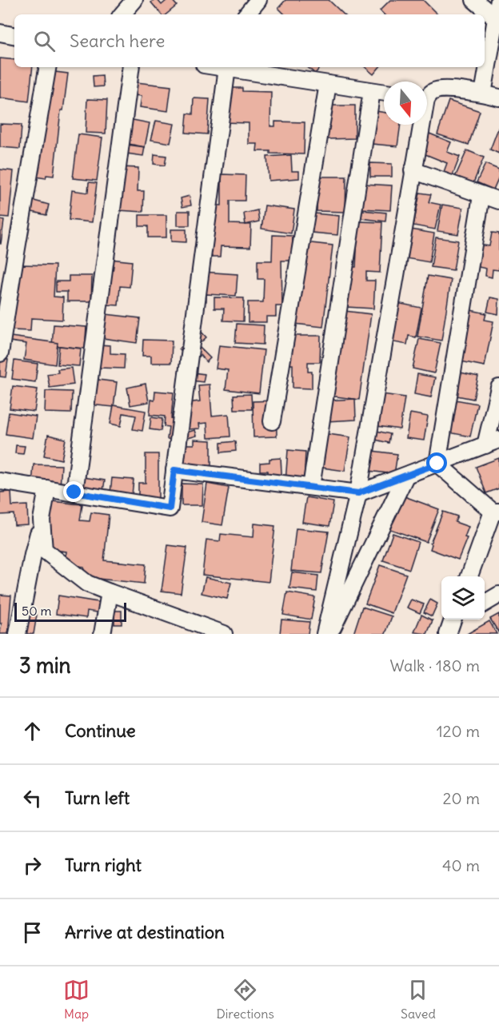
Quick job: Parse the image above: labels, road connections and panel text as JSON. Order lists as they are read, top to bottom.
{
  "scale_bar": "50 m",
  "north": "bottom",
  "page": {
    "search": "Search here",
    "scale": "50 m",
    "heading": ["3 min", "Walk · 180 m"],
    "list": [
      ["Continue", "120 m"],
      ["Turn left", "20 m"],
      ["Turn right", "40 m"],
      "Arrive at destination"
    ],
    "nav": ["Map", "Directions", "Saved"]
  }
}
